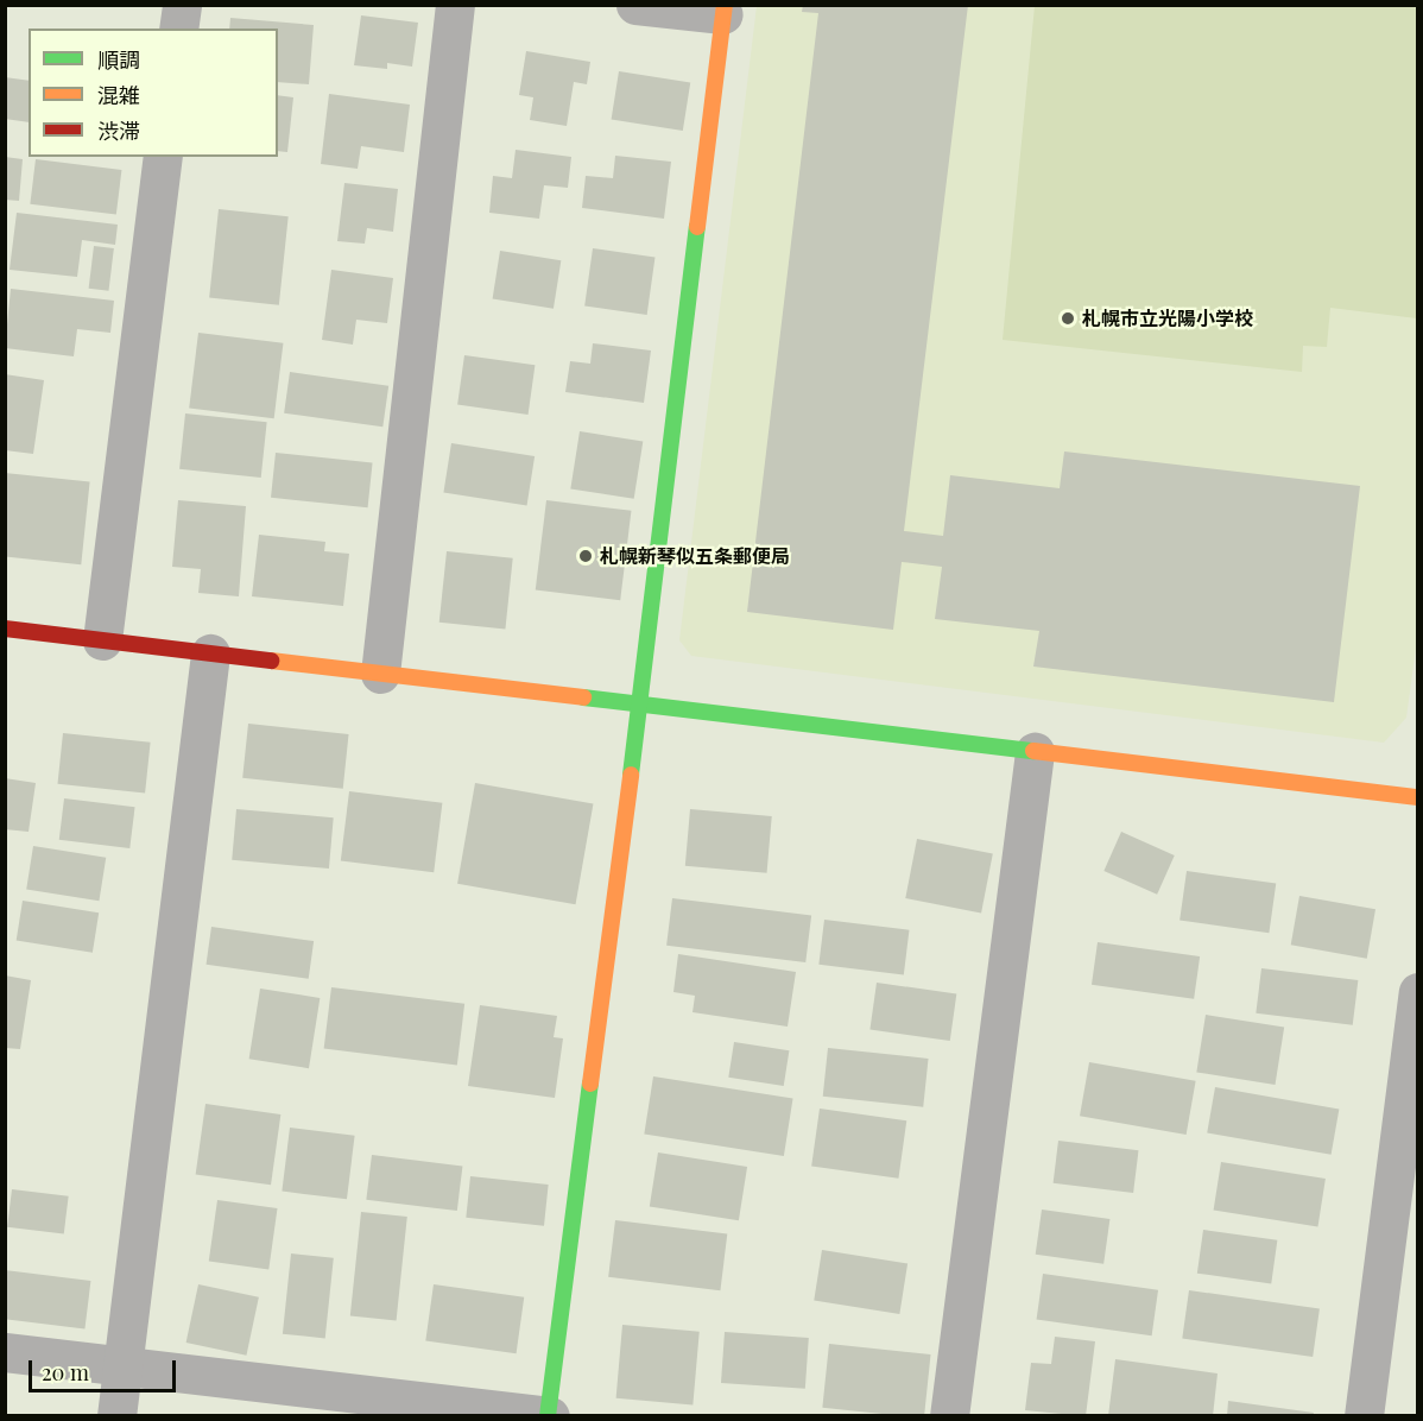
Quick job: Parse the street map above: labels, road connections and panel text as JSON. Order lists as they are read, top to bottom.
{
  "places": ["札幌市立光陽小学校", "札幌新琴似五条郵便局"],
  "legend": ["順調", "混雑", "渋滞"],
  "scale_bar": "20 m"
}
